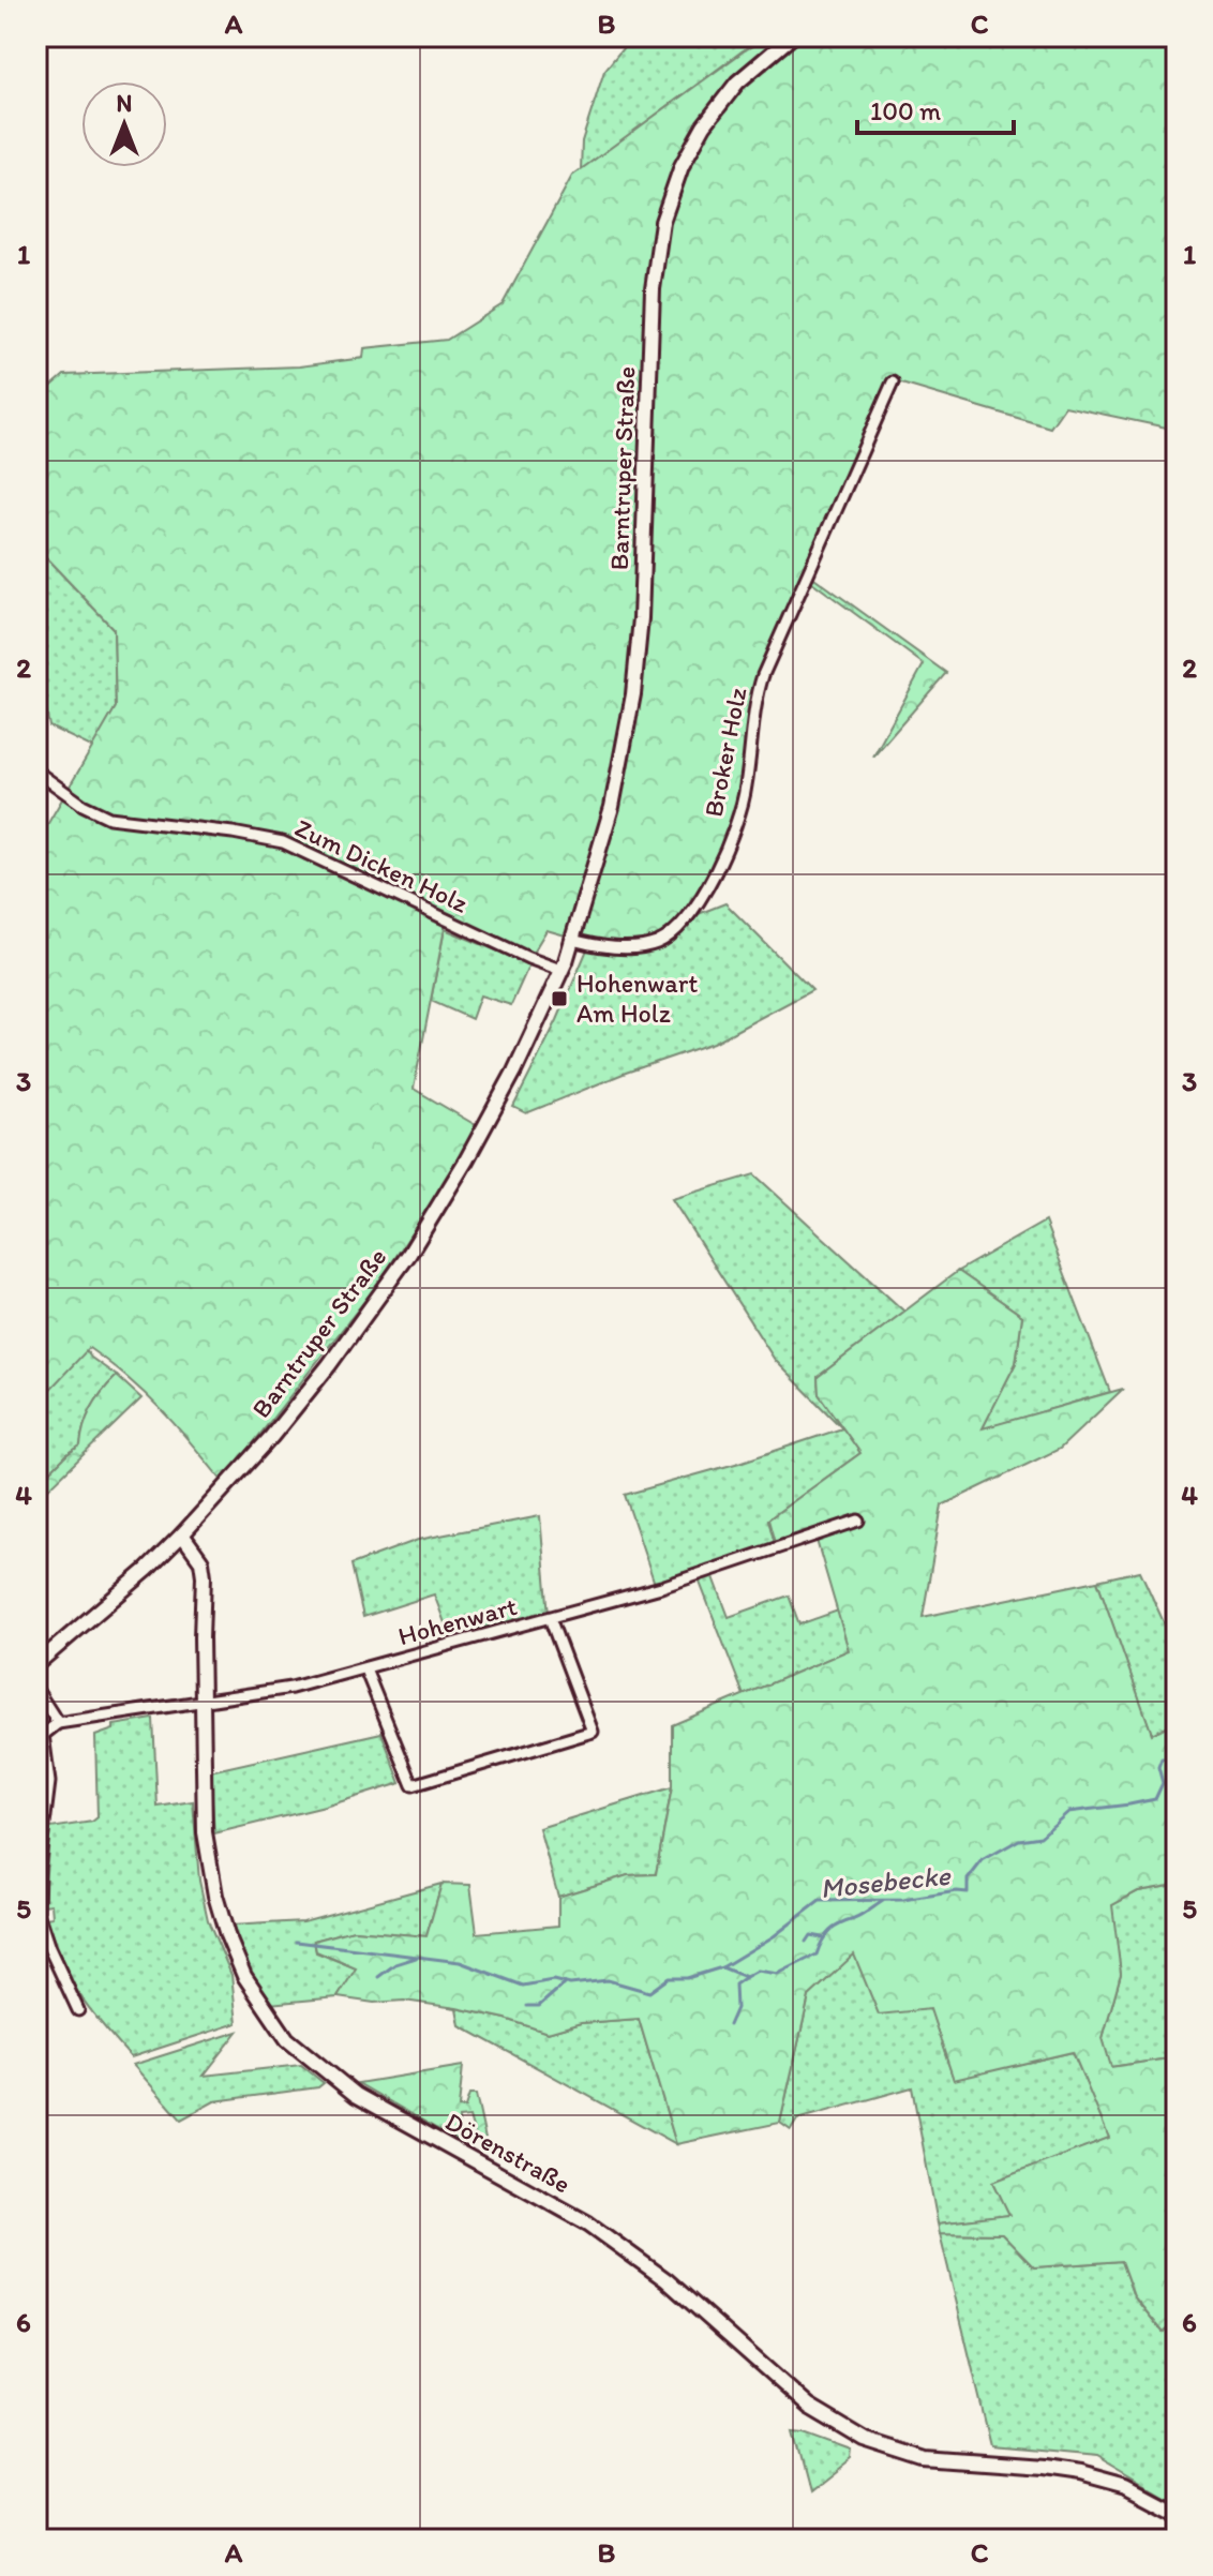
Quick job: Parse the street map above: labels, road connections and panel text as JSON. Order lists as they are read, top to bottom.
{
  "streets": {
    "main road": ["Barntruper Straße", "Dörenstraße"],
    "street": ["Broker Holz", "Zum Dicken Holz", "Hohenwart"]
  },
  "crossings": [
    ["Barntruper Straße", "Broker Holz"],
    ["Barntruper Straße", "Zum Dicken Holz"],
    ["Barntruper Straße", "Dörenstraße"],
    ["Hohenwart", "Dörenstraße"]
  ],
  "water": ["Mosebecke"],
  "places": {
    "transit": ["Hohenwart Am Holz"]
  },
  "scale_bar": "100 m",
  "north": "top",
  "grid": {
    "columns": ["A", "B", "C"],
    "rows": [
      "1",
      "2",
      "3",
      "4",
      "5",
      "6"
    ]
  }
}
